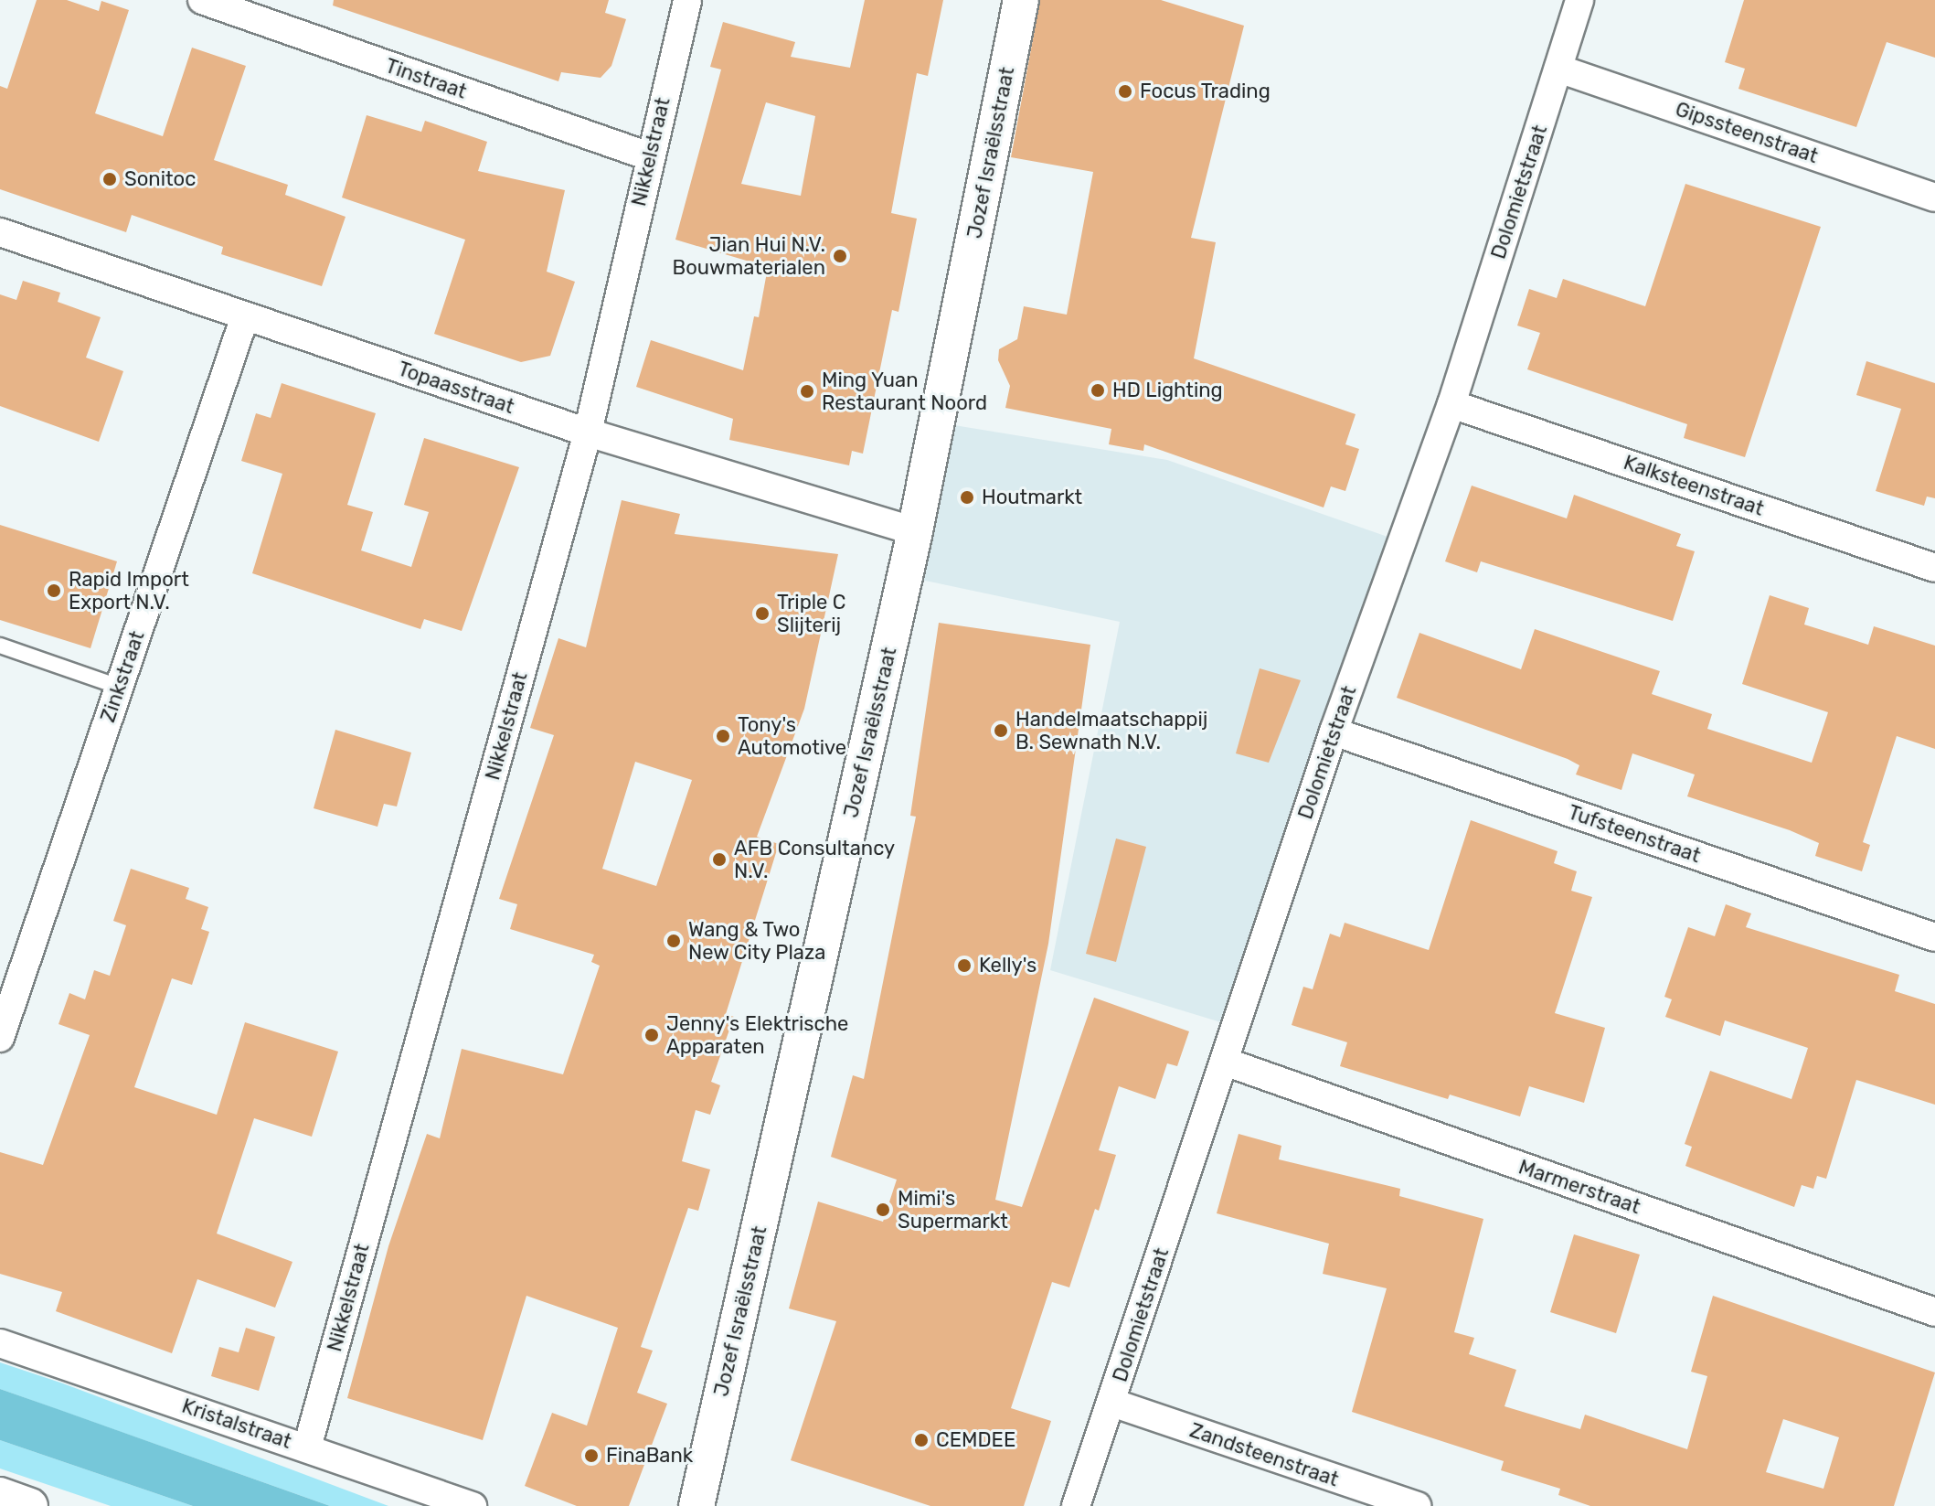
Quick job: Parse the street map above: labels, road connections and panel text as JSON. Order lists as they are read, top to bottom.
{
  "streets": {
    "street": [
      "Tinstraat",
      "Gipssteenstraat",
      "Nikkelstraat",
      "Jozef Israëlsstraat",
      "Dolomietstraat",
      "Topaasstraat",
      "Kalksteenstraat",
      "Zinkstraat",
      "Tufsteenstraat",
      "Marmerstraat",
      "Kristalstraat",
      "Zandsteenstraat"
    ]
  },
  "crossings": [
    ["Tinstraat", "Nikkelstraat"],
    ["Gipssteenstraat", "Dolomietstraat"],
    ["Nikkelstraat", "Topaasstraat"],
    ["Nikkelstraat", "Kristalstraat"],
    ["Jozef Israëlsstraat", "Topaasstraat"],
    ["Dolomietstraat", "Kalksteenstraat"],
    ["Dolomietstraat", "Tufsteenstraat"],
    ["Dolomietstraat", "Marmerstraat"],
    ["Dolomietstraat", "Zandsteenstraat"],
    ["Topaasstraat", "Zinkstraat"]
  ],
  "places": [
    "Focus Trading",
    "Sonitoc",
    "Jian Hui N.V. Bouwmaterialen",
    "HD Lighting",
    "Ming Yuan Restaurant Noord",
    "Houtmarkt",
    "Rapid Import Export N.V.",
    "Triple C Slijterij",
    "Handelmaatschappij B. Sewnath N.V.",
    "Tony's Automotive",
    "AFB Consultancy N.V.",
    "Wang & Two New City Plaza",
    "Kelly's",
    "Jenny's Elektrische Apparaten",
    "Mimi's Supermarkt",
    "CEMDEE",
    "FinaBank"
  ]
}
